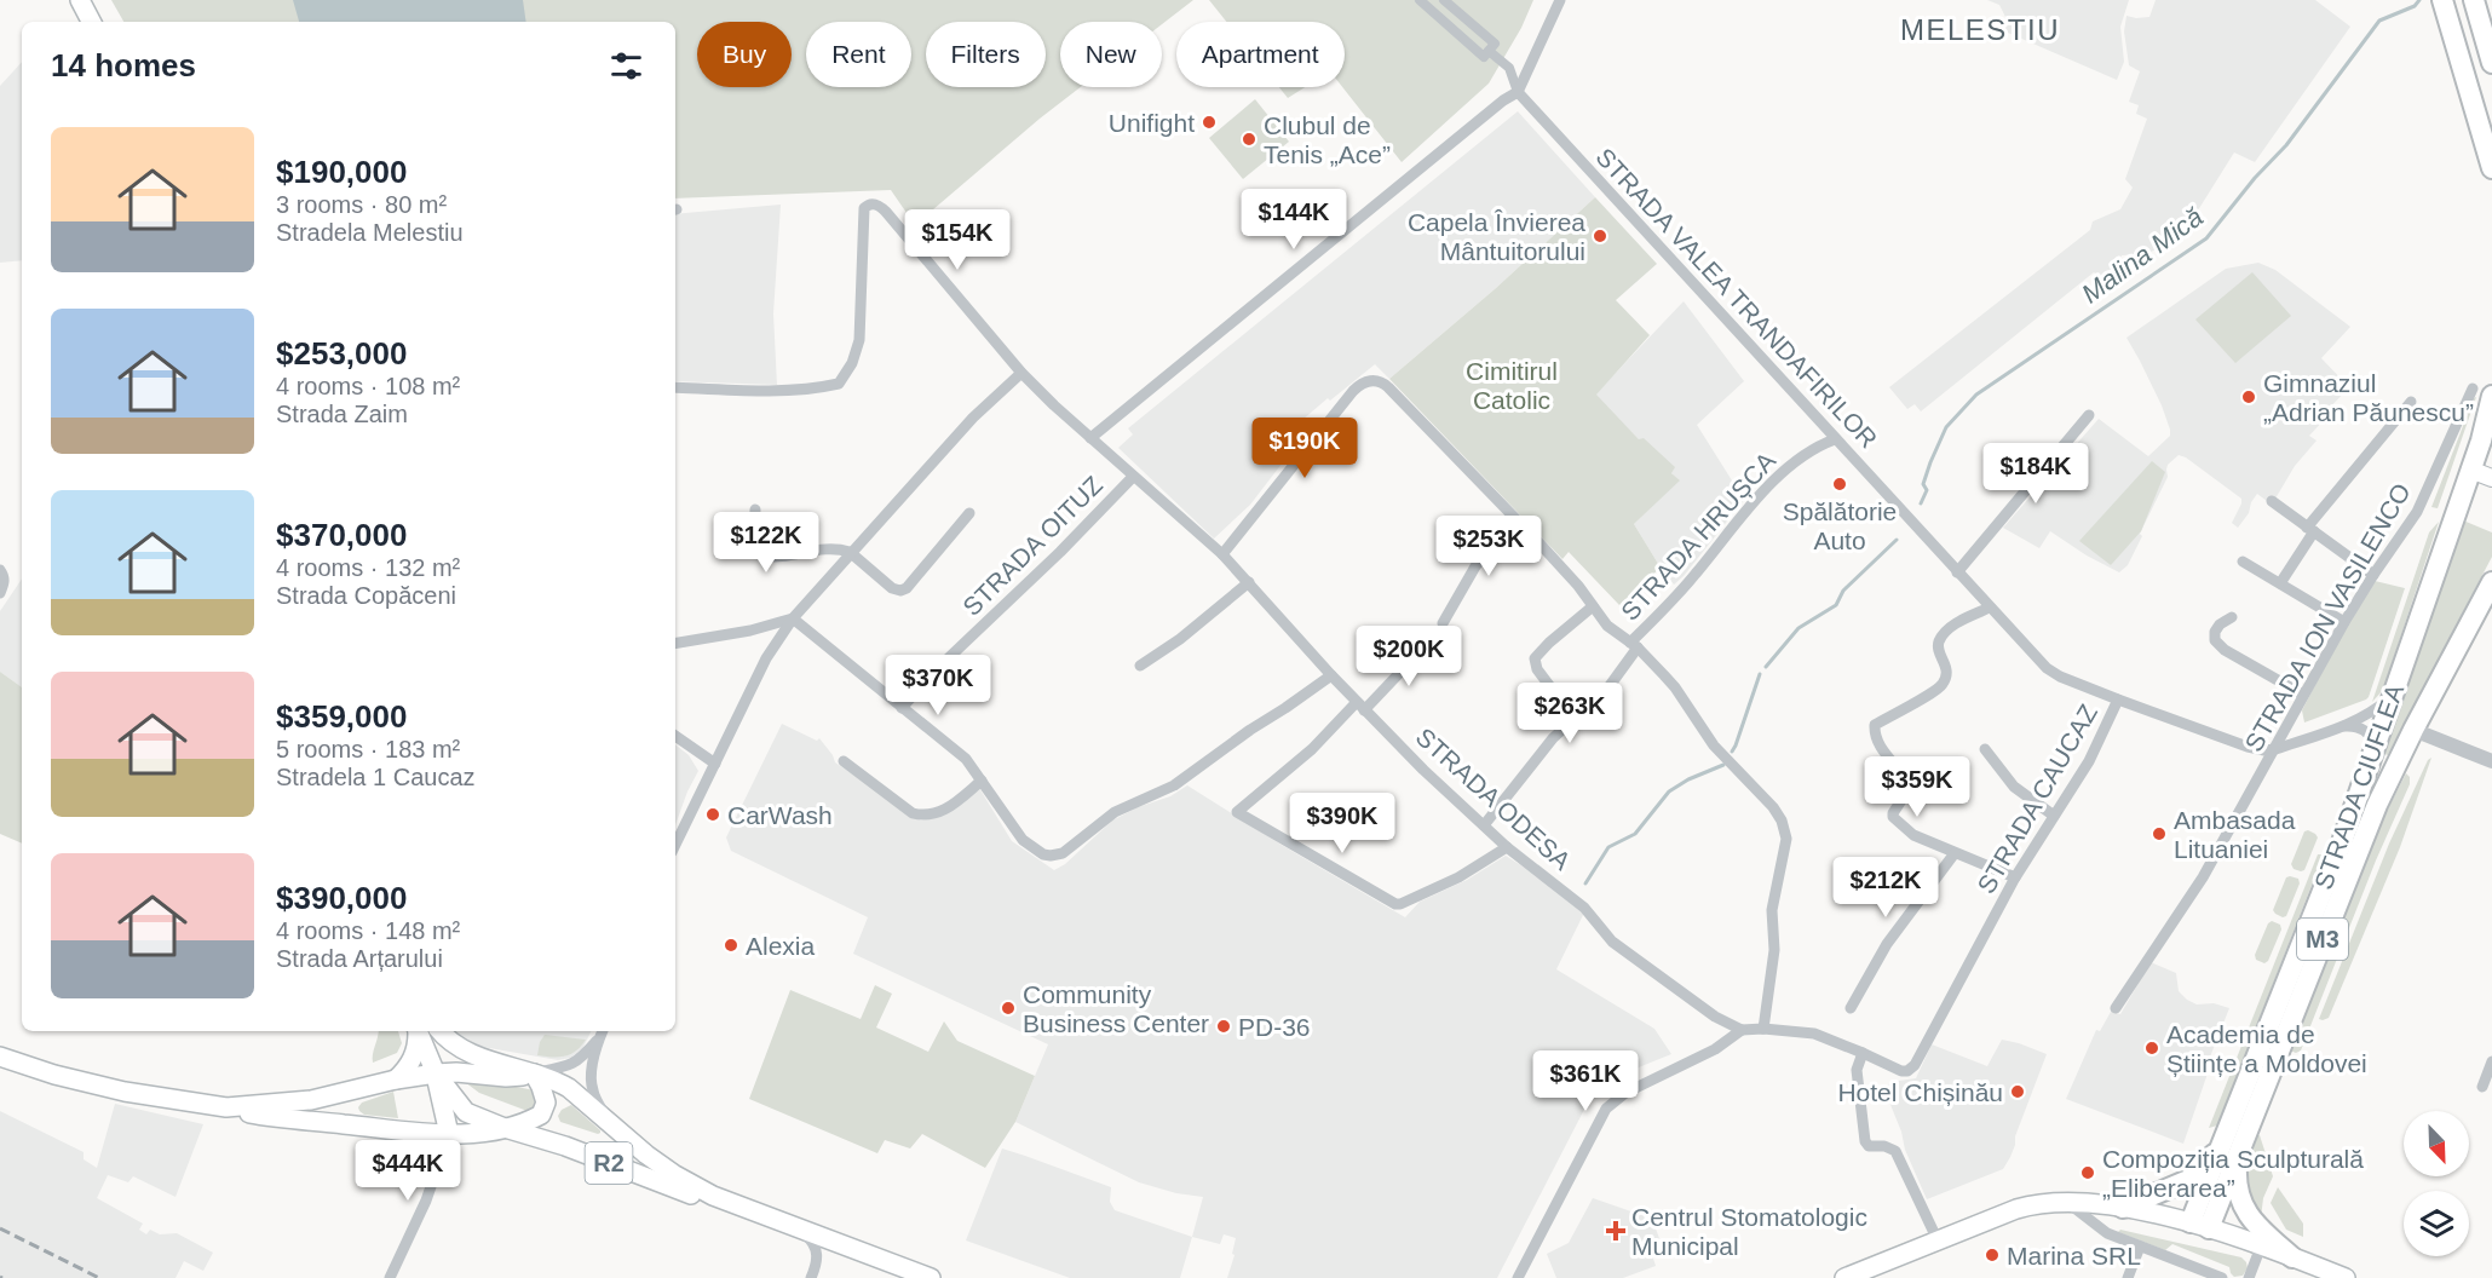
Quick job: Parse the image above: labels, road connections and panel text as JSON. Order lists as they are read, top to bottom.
{
  "streets": {
    "highway": ["STRADA CIUFLEA", "M3"],
    "main road": ["R2"],
    "street": [
      "STRADA VALEA TRANDAFIRILOR",
      "STRADA HRUȘCA",
      "STRADA OITUZ",
      "STRADA ION VASILENCO",
      "STRADA ODESA",
      "STRADA CAUCAZ"
    ]
  },
  "crossings": [
    ["STRADA VALEA TRANDAFIRILOR", "STRADA HRUȘCA"],
    ["STRADA VALEA TRANDAFIRILOR", "STRADA ION VASILENCO"],
    ["STRADA VALEA TRANDAFIRILOR", "STRADA CAUCAZ"],
    ["STRADA HRUȘCA", "STRADA ODESA"],
    ["STRADA OITUZ", "STRADA ODESA"],
    ["STRADA CIUFLEA", "M3"]
  ],
  "districts": ["MELESTIU"],
  "water": ["Malina Mică"],
  "parks": ["Cimitirul Catolic"],
  "places": {
    "other": [
      "Unifight",
      "Clubul de Tenis „Ace”",
      "Capela Învierea Mântuitorului",
      "Gimnaziul „Adrian Păunescu”",
      "Spălătorie Auto",
      "CarWash",
      "Ambasada Lituaniei",
      "Alexia",
      "Community Business Center",
      "PD-36",
      "Academia de Științe a Moldovei",
      "Hotel Chișinău",
      "Compoziția Sculpturală „Eliberarea”",
      "Marina SRL"
    ],
    "health": ["Centrul Stomatologic Municipal"]
  },
  "north": "bottom right",
  "page": {
    "chip": [
      "Buy",
      "Rent",
      "Filters",
      "New",
      "Apartment"
    ],
    "heading": "14 homes",
    "list": [
      {
        "name": "$190,000",
        "note": "3 rooms · 80 m² · Stradela Melestiu"
      },
      {
        "name": "$253,000",
        "note": "4 rooms · 108 m² · Strada Zaim"
      },
      {
        "name": "$370,000",
        "note": "4 rooms · 132 m² · Strada Copăceni"
      },
      {
        "name": "$359,000",
        "note": "5 rooms · 183 m² · Stradela 1 Caucaz"
      },
      {
        "name": "$390,000",
        "note": "4 rooms · 148 m² · Strada Arțarului"
      }
    ],
    "price": [
      "$144K",
      "$154K",
      "$190K",
      "$184K",
      "$122K",
      "$253K",
      "$200K",
      "$370K",
      "$263K",
      "$359K",
      "$390K",
      "$212K",
      "$361K",
      "$444K"
    ]
  }
}
